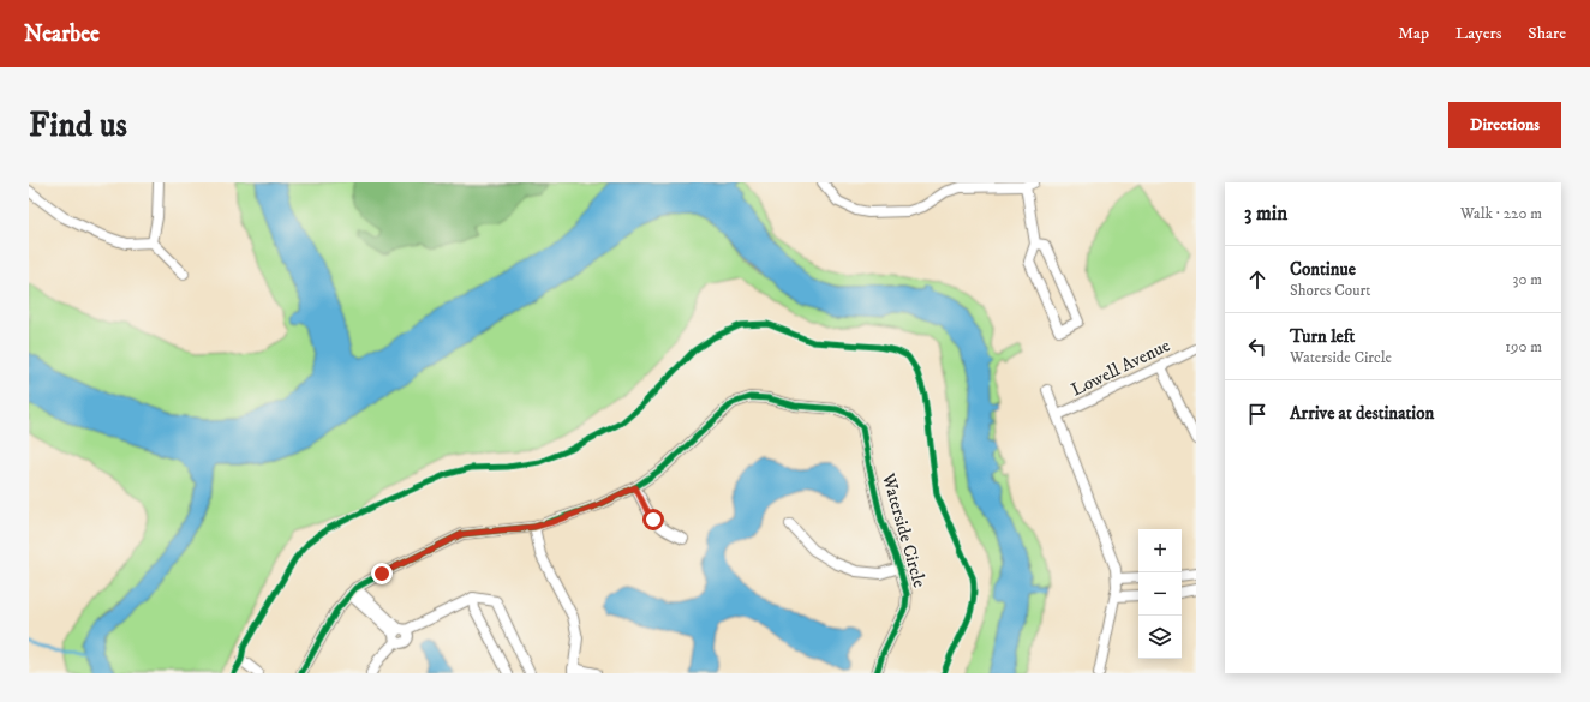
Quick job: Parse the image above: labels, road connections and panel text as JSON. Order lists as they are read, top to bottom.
{
  "streets": {
    "street": ["Lowell Avenue", "Waterside Circle"]
  },
  "page": {
    "header": "Nearbee",
    "nav": ["Map", "Layers", "Share"],
    "buttons": "Directions",
    "title": "Find us",
    "heading": ["3 min", "Walk · 220 m"],
    "list": [
      ["Continue", "Shores Court", "30 m"],
      ["Turn left", "Waterside Circle", "190 m"],
      "Arrive at destination"
    ],
    "map_buttons": ["+", "−"]
  }
}
